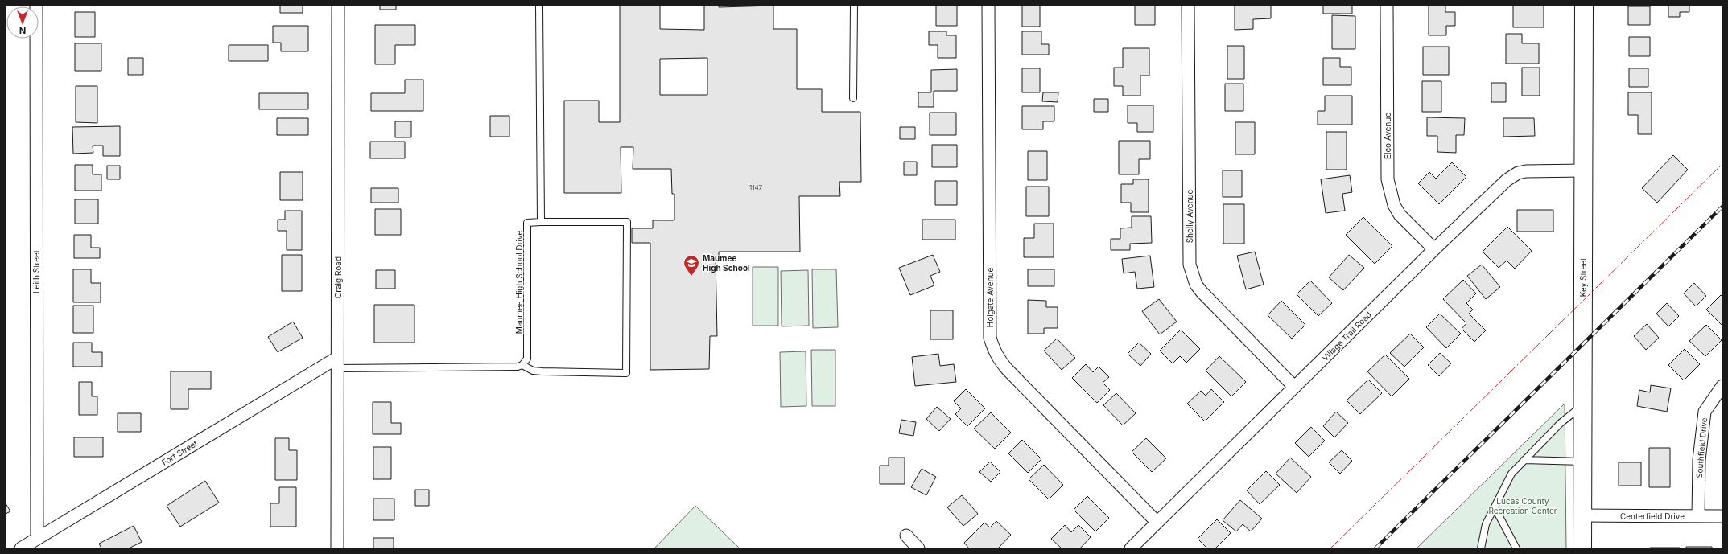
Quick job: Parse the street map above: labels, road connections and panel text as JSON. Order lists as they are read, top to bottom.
{
  "streets": {
    "street": [
      "Elco Avenue",
      "Shelly Avenue",
      "Leith Street",
      "Craig Road",
      "Key Street",
      "Holgate Avenue",
      "Village Trail Road",
      "Southfield Drive",
      "Fort Street",
      "Centerfield Drive"
    ],
    "lane": ["Maumee High School Drive"]
  },
  "crossings": [
    ["Elco Avenue", "Village Trail Road"],
    ["Shelly Avenue", "Village Trail Road"],
    ["Leith Street", "Fort Street"],
    ["Craig Road", "Fort Street"],
    ["Key Street", "Village Trail Road"],
    ["Key Street", "Centerfield Drive"],
    ["Holgate Avenue", "Village Trail Road"],
    ["Southfield Drive", "Centerfield Drive"]
  ],
  "parks": ["Lucas County Recreation Center"],
  "places": {
    "school or university": ["Maumee High School"]
  },
  "house_numbers": ["1147"],
  "north": "bottom"
}
